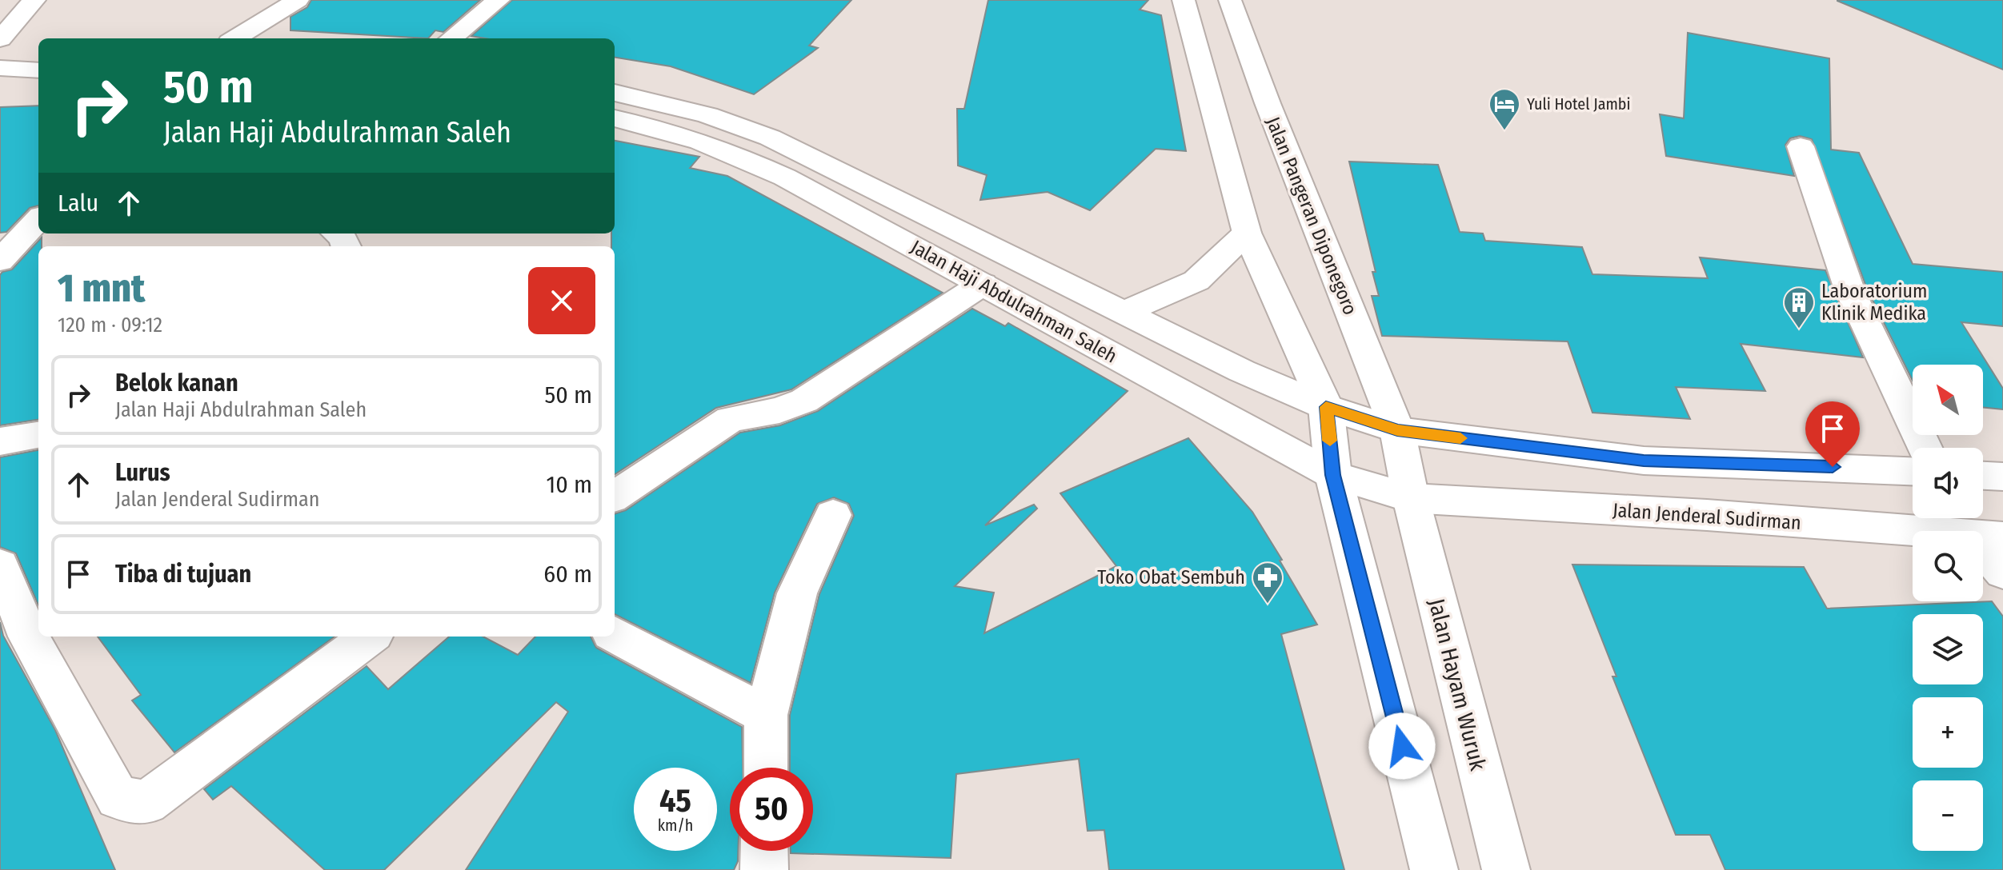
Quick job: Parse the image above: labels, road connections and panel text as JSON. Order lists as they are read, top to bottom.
{
  "streets": {
    "main road": [
      "Jalan Pangeran Diponegoro",
      "Jalan Haji Abdulrahman Saleh",
      "Jalan Jenderal Sudirman",
      "Jalan Hayam Wuruk"
    ]
  },
  "crossings": [
    ["Jalan Pangeran Diponegoro", "Jalan Haji Abdulrahman Saleh"],
    ["Jalan Pangeran Diponegoro", "Jalan Jenderal Sudirman"],
    ["Jalan Pangeran Diponegoro", "Jalan Hayam Wuruk"],
    ["Jalan Haji Abdulrahman Saleh", "Jalan Jenderal Sudirman"],
    ["Jalan Haji Abdulrahman Saleh", "Jalan Hayam Wuruk"],
    ["Jalan Jenderal Sudirman", "Jalan Hayam Wuruk"]
  ],
  "places": {
    "hotel": ["Yuli Hotel Jambi"],
    "building": ["Laboratorium Klinik Medika"],
    "pharmacy": ["Toko Obat Sembuh"]
  },
  "north": "top left",
  "page": {
    "turn": ["50 m", "Jalan Haji Abdulrahman Saleh"],
    "then": "Lalu",
    "heading": ["1 mnt", "120 m · 09:12"],
    "list": [
      {
        "name": "Belok kanan",
        "note": "Jalan Haji Abdulrahman Saleh",
        "value": "50 m"
      },
      {
        "name": "Lurus",
        "note": "Jalan Jenderal Sudirman",
        "value": "10 m"
      },
      {
        "name": "Tiba di tujuan",
        "value": "60 m"
      }
    ],
    "map_buttons": ["+", "−"],
    "speed": "45 km/h",
    "limit": "50"
  }
}
